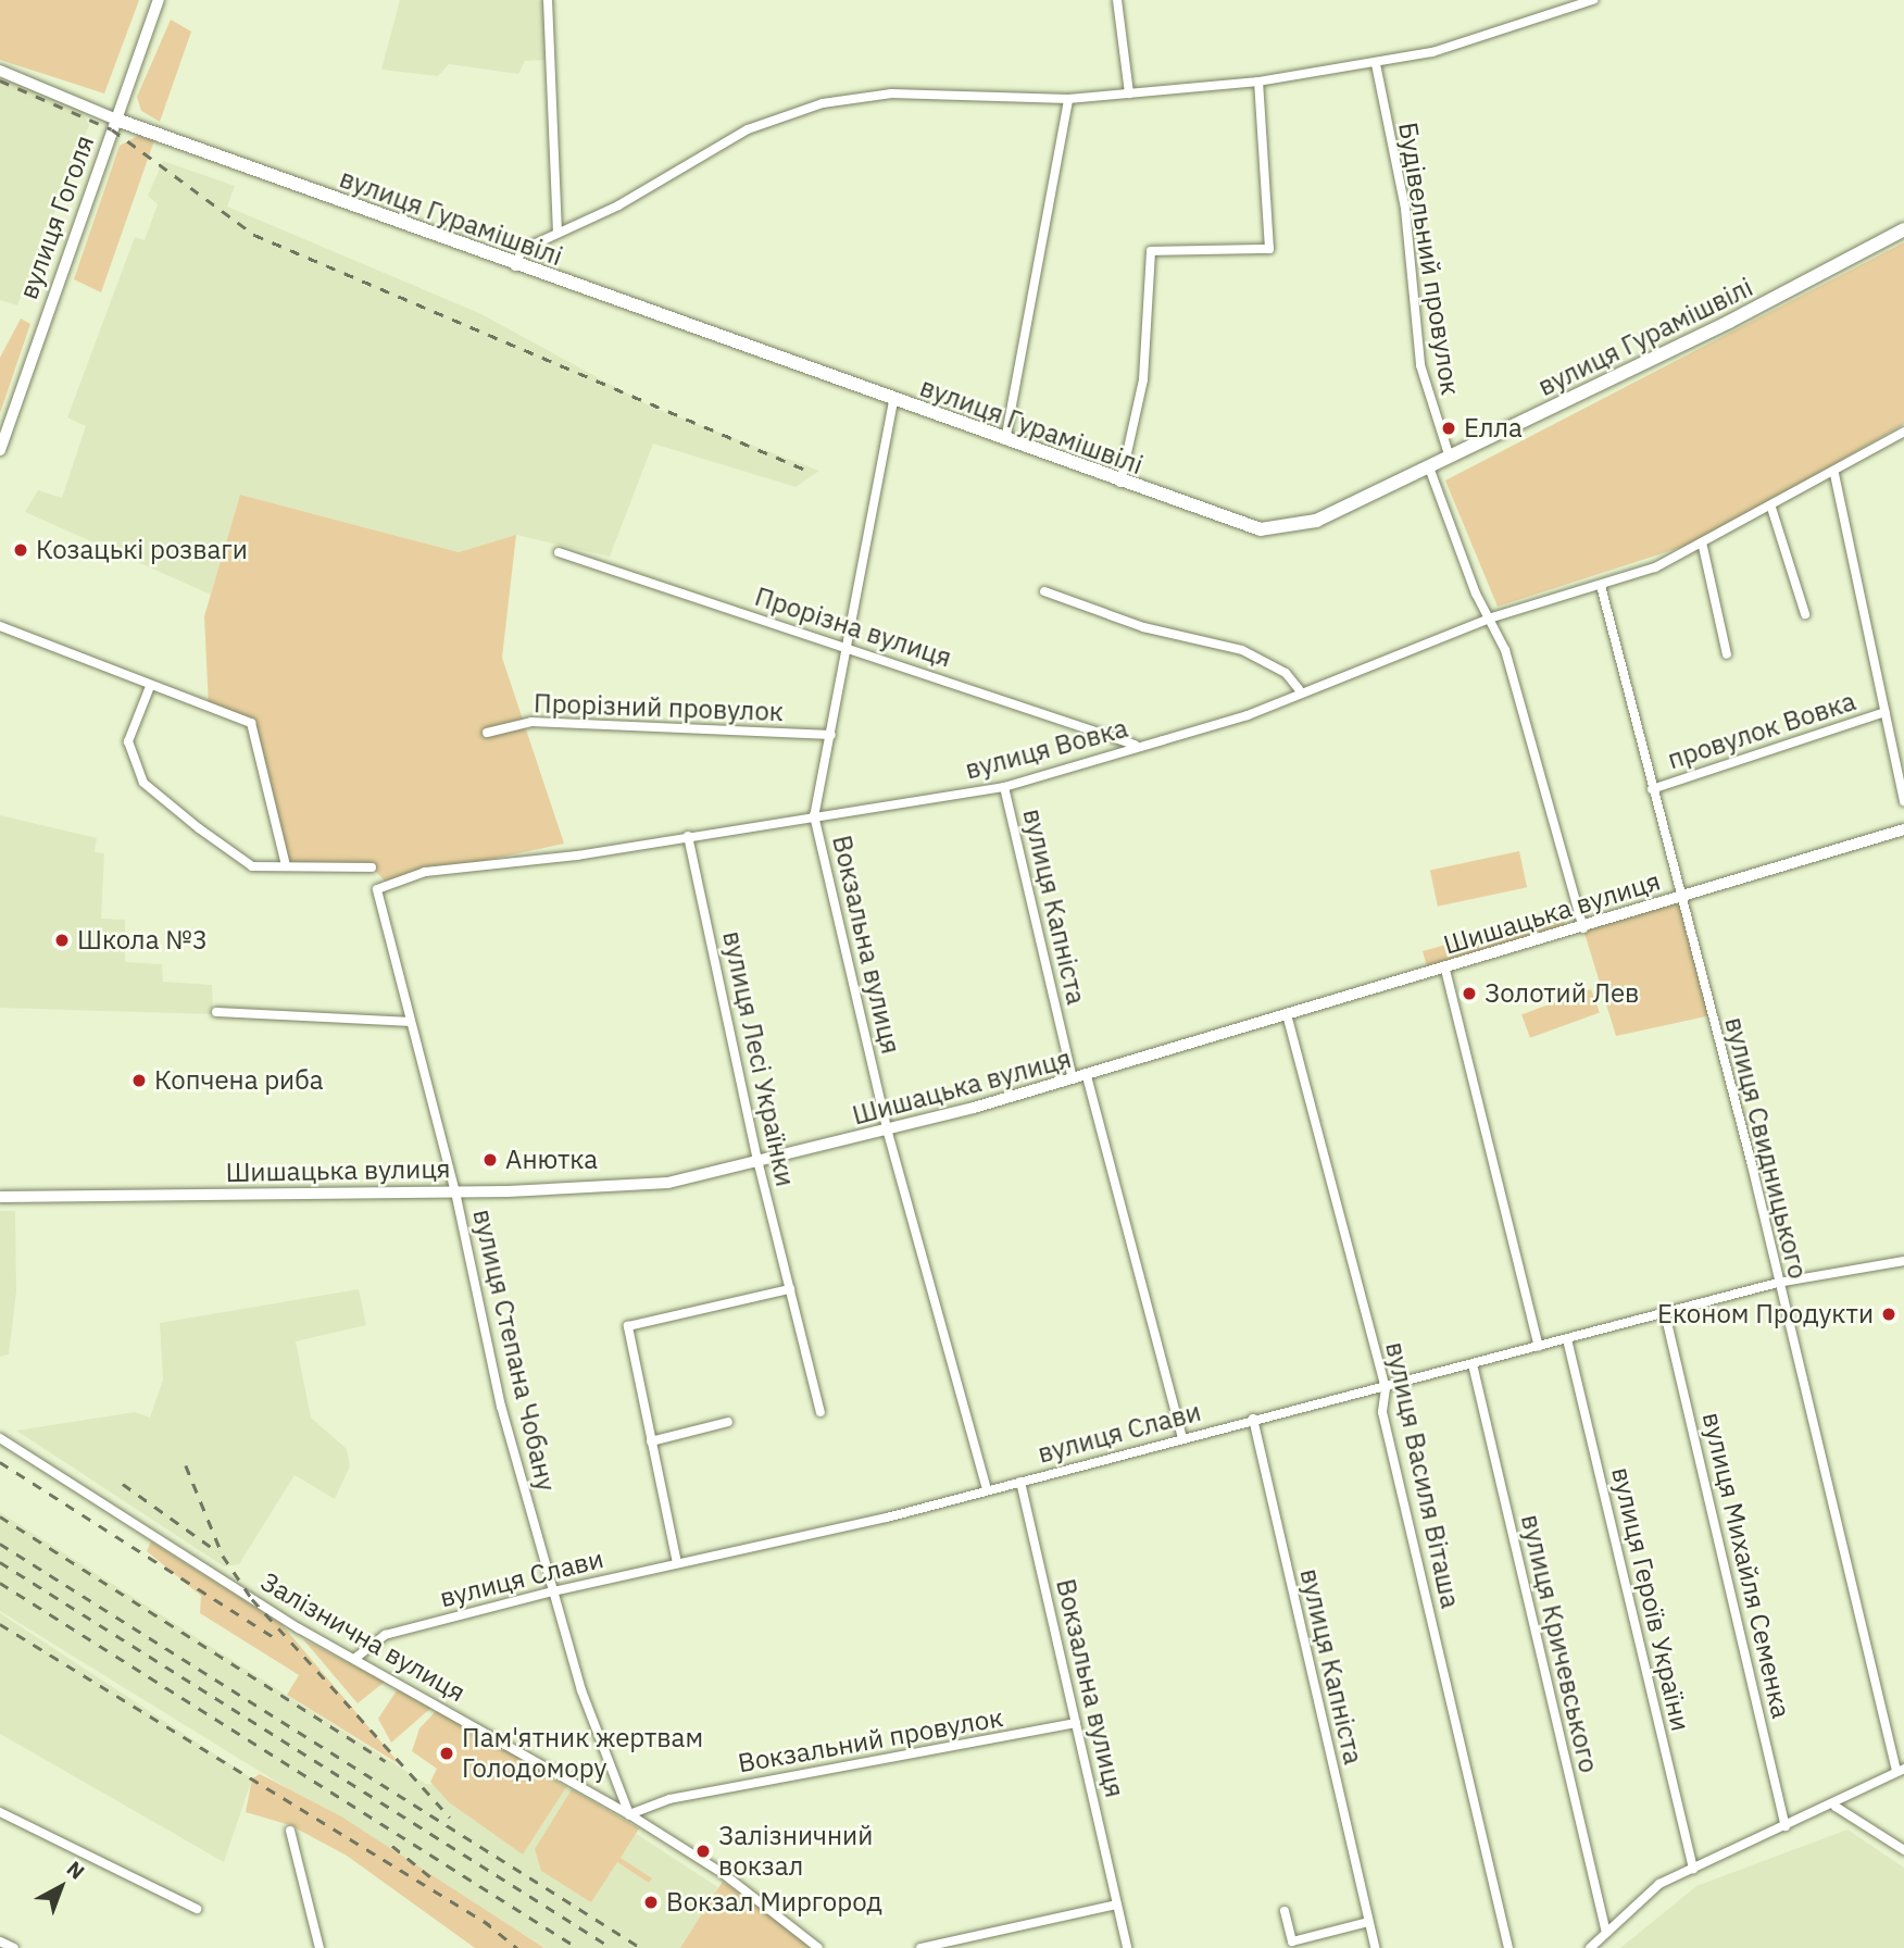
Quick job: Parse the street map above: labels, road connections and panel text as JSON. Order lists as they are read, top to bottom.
{
  "streets": {
    "main road": ["вулиця Гурамішвілі"],
    "street": [
      "вулиця Гоголя",
      "Будівельний провулок",
      "Прорізна вулиця",
      "Прорізний провулок",
      "провулок Вовка",
      "вулиця Вовка",
      "вулиця Капніста",
      "Шишацька вулиця",
      "Вокзальна вулиця",
      "вулиця Лесі Українки",
      "вулиця Свидницького",
      "вулиця Степана Чобану",
      "вулиця Слави",
      "вулиця Василя Віташа",
      "вулиця Михайля Семенка",
      "вулиця Героїв України",
      "Залізнична вулиця",
      "вулиця Кричевського",
      "Вокзальний провулок"
    ]
  },
  "crossings": [
    ["вулиця Гоголя", "вулиця Гурамішвілі"],
    ["вулиця Гурамішвілі", "Будівельний провулок"],
    ["вулиця Гурамішвілі", "Вокзальна вулиця"],
    ["Прорізна вулиця", "вулиця Вовка"],
    ["Прорізна вулиця", "Вокзальна вулиця"],
    ["Прорізний провулок", "Вокзальна вулиця"],
    ["провулок Вовка", "вулиця Вовка"],
    ["провулок Вовка", "вулиця Свидницького"],
    ["вулиця Вовка", "вулиця Капніста"],
    ["вулиця Вовка", "Вокзальна вулиця"],
    ["вулиця Вовка", "вулиця Лесі Українки"],
    ["вулиця Вовка", "вулиця Свидницького"],
    ["вулиця Вовка", "вулиця Степана Чобану"],
    ["вулиця Капніста", "Шишацька вулиця"],
    ["вулиця Капніста", "вулиця Слави"],
    ["Шишацька вулиця", "Вокзальна вулиця"],
    ["Шишацька вулиця", "вулиця Лесі Українки"],
    ["Шишацька вулиця", "вулиця Свидницького"],
    ["Шишацька вулиця", "вулиця Степана Чобану"],
    ["Шишацька вулиця", "вулиця Василя Віташа"],
    ["Вокзальна вулиця", "вулиця Слави"],
    ["Вокзальна вулиця", "Вокзальний провулок"],
    ["вулиця Свидницького", "вулиця Слави"],
    ["вулиця Степана Чобану", "вулиця Слави"],
    ["вулиця Степана Чобану", "Залізнична вулиця"],
    ["вулиця Степана Чобану", "Вокзальний провулок"],
    ["вулиця Слави", "вулиця Василя Віташа"],
    ["вулиця Слави", "вулиця Михайля Семенка"],
    ["вулиця Слави", "вулиця Героїв України"],
    ["вулиця Слави", "Залізнична вулиця"],
    ["вулиця Слави", "вулиця Кричевського"],
    ["Залізнична вулиця", "Вокзальний провулок"]
  ],
  "places": [
    "Елла",
    "Козацькі розваги",
    "Школа №3",
    "Золотий Лев",
    "Копчена риба",
    "Анютка",
    "Економ Продукти",
    "Пам'ятник жертвам Голодомору",
    "Залізничний вокзал",
    "Вокзал Миргород"
  ],
  "north": "top right"
}
